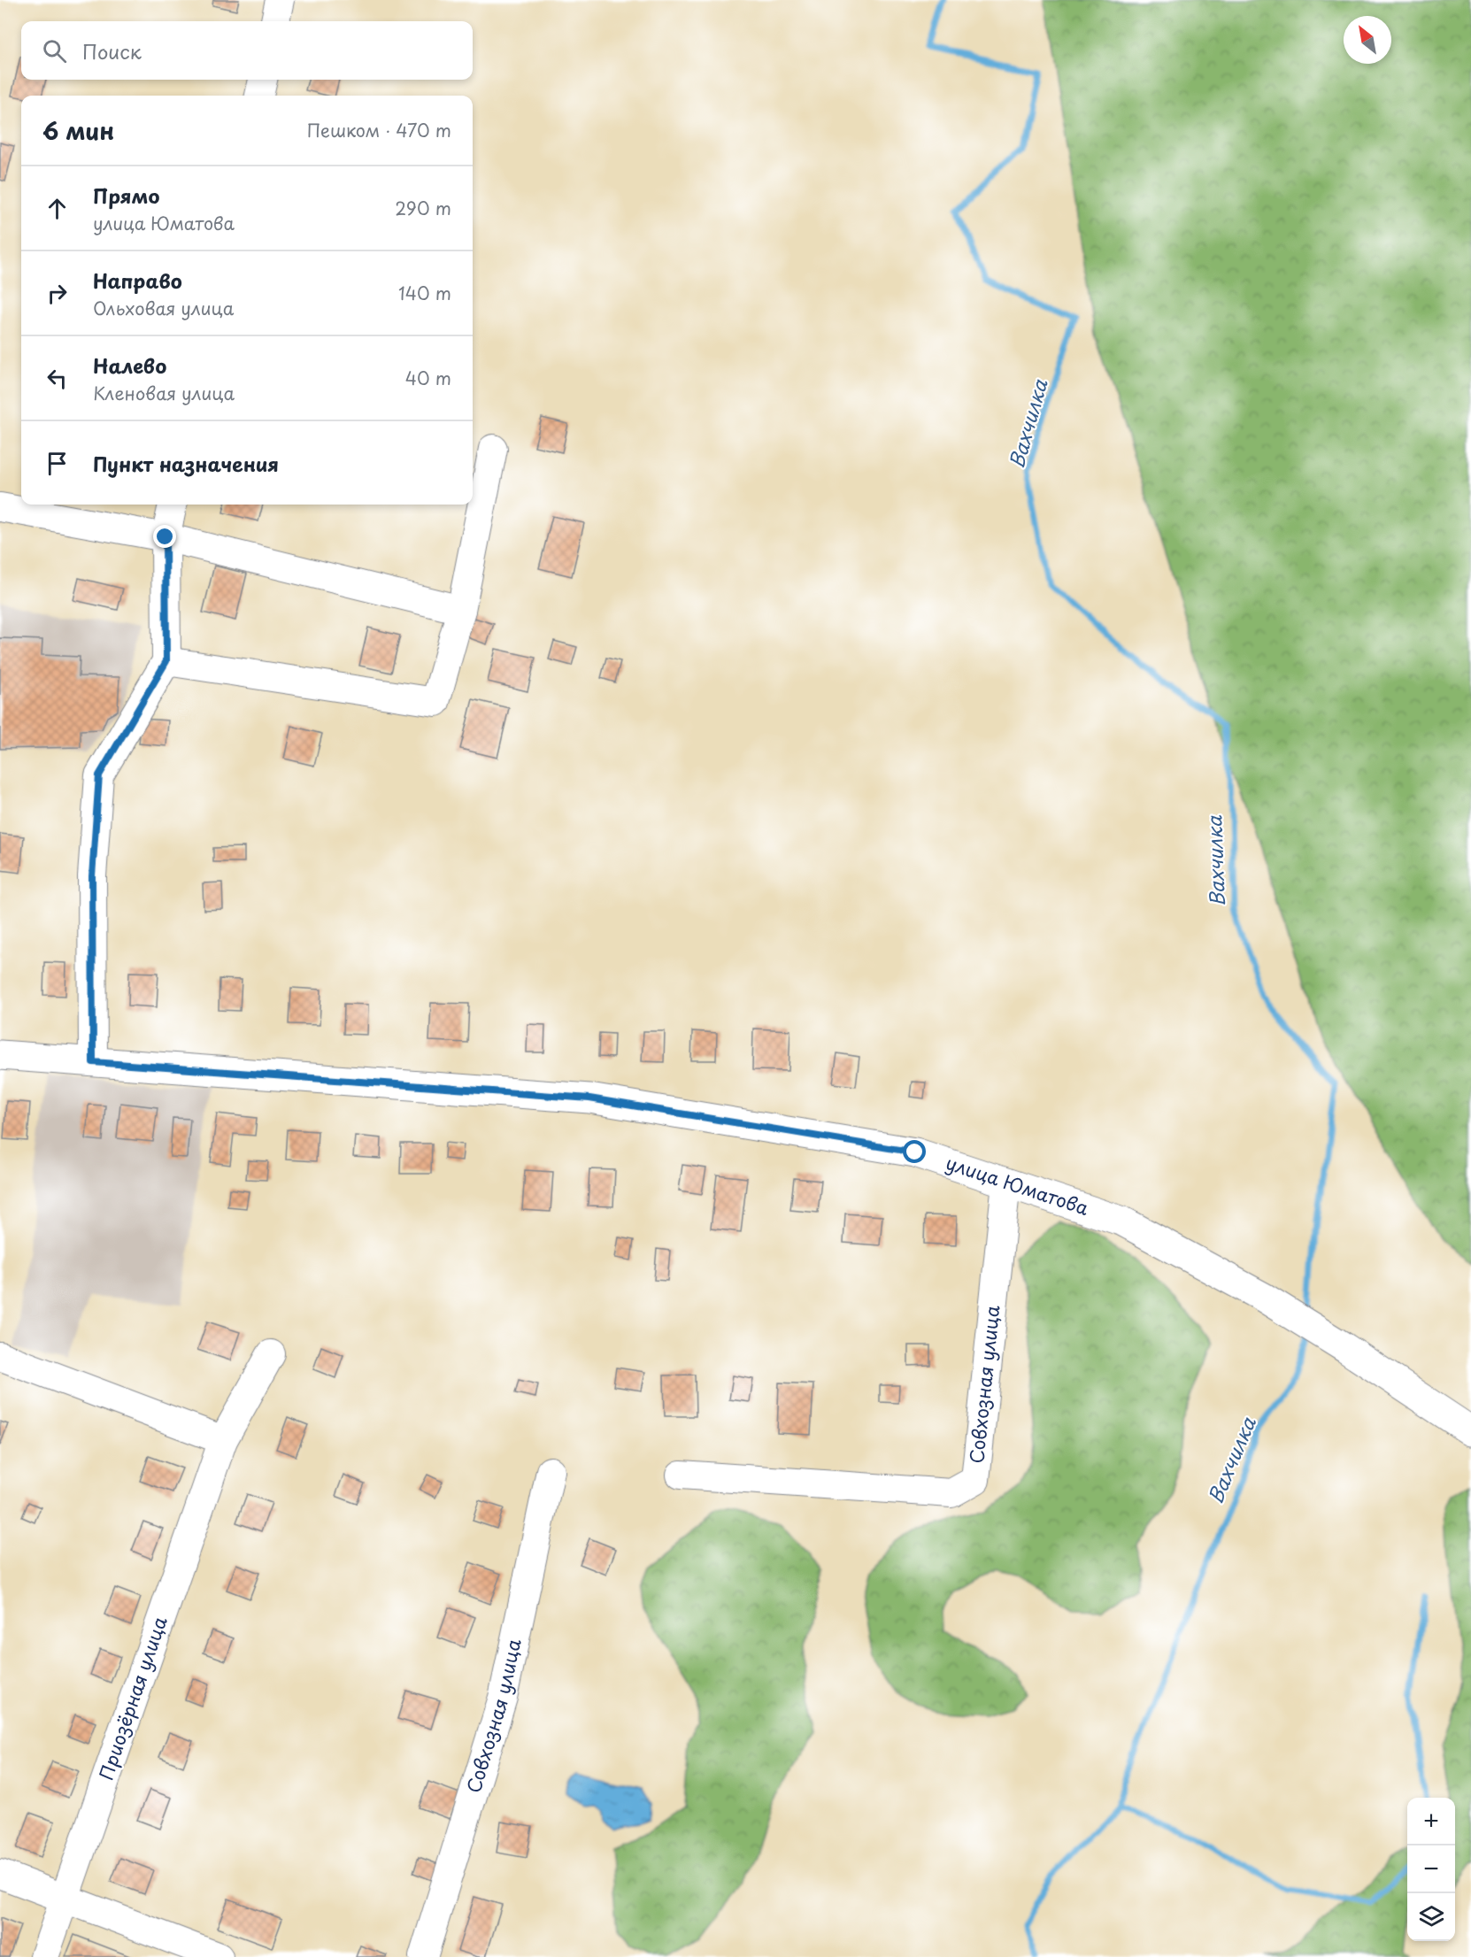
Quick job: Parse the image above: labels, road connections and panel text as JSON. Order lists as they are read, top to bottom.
{
  "streets": {
    "main road": ["улица Юматова"],
    "street": ["Совхозная улица", "Приозёрная улица"]
  },
  "crossings": [
    ["улица Юматова", "Совхозная улица"]
  ],
  "water": ["Вахчилка"],
  "north": "top left",
  "page": {
    "search": "Поиск",
    "heading": ["6 мин", "Пешком · 470 m"],
    "list": [
      ["Прямо", "улица Юматова", "290 m"],
      ["Направо", "Ольховая улица", "140 m"],
      ["Налево", "Кленовая улица", "40 m"],
      "Пункт назначения"
    ],
    "map_buttons": ["+", "−"]
  }
}
